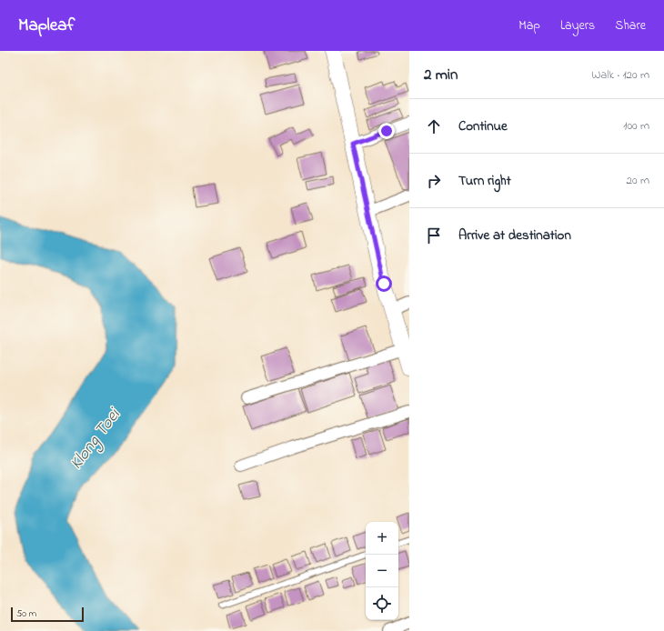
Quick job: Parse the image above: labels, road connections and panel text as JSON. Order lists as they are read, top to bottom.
{
  "water": ["Klong Toei"],
  "scale_bar": "50 m",
  "page": {
    "header": "Mapleaf",
    "nav": ["Map", "Layers", "Share"],
    "heading": ["2 min", "Walk · 120 m"],
    "list": [
      ["Continue", "100 m"],
      ["Turn right", "20 m"],
      "Arrive at destination"
    ],
    "map_buttons": ["+", "−"],
    "scale": "50 m"
  }
}
